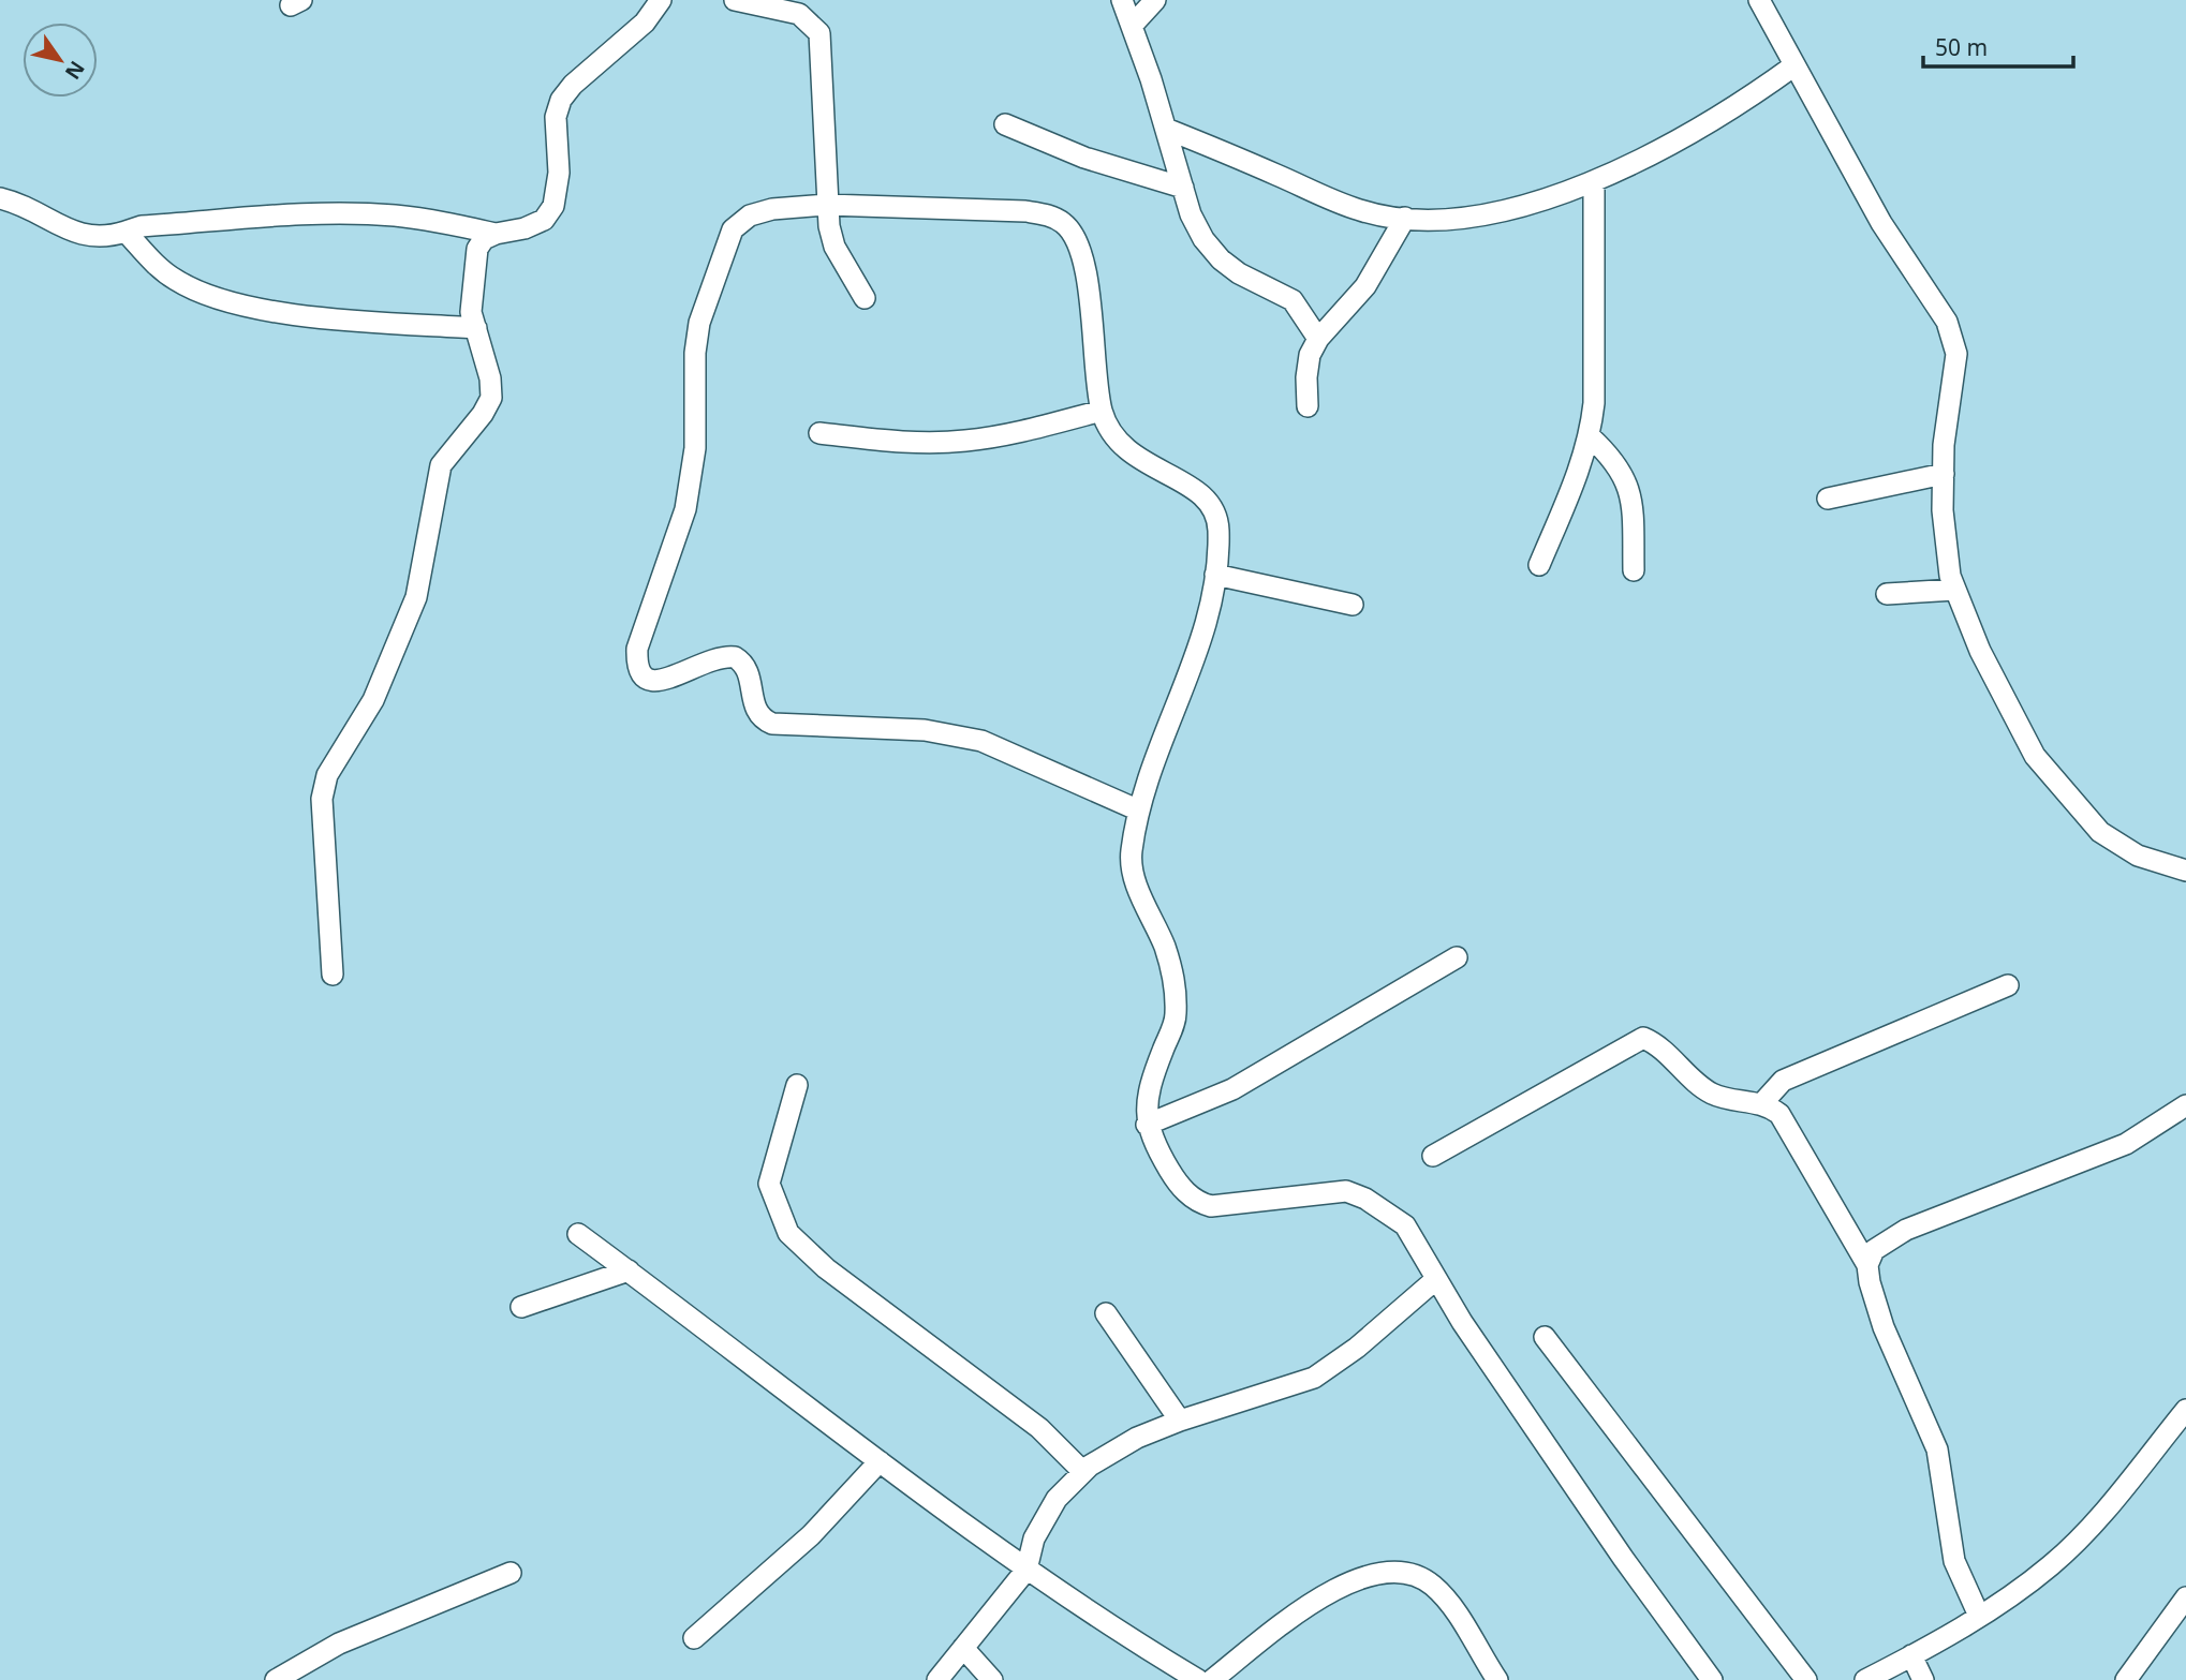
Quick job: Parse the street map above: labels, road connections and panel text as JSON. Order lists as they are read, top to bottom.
{
  "scale_bar": "50 m",
  "north": "bottom right"
}
